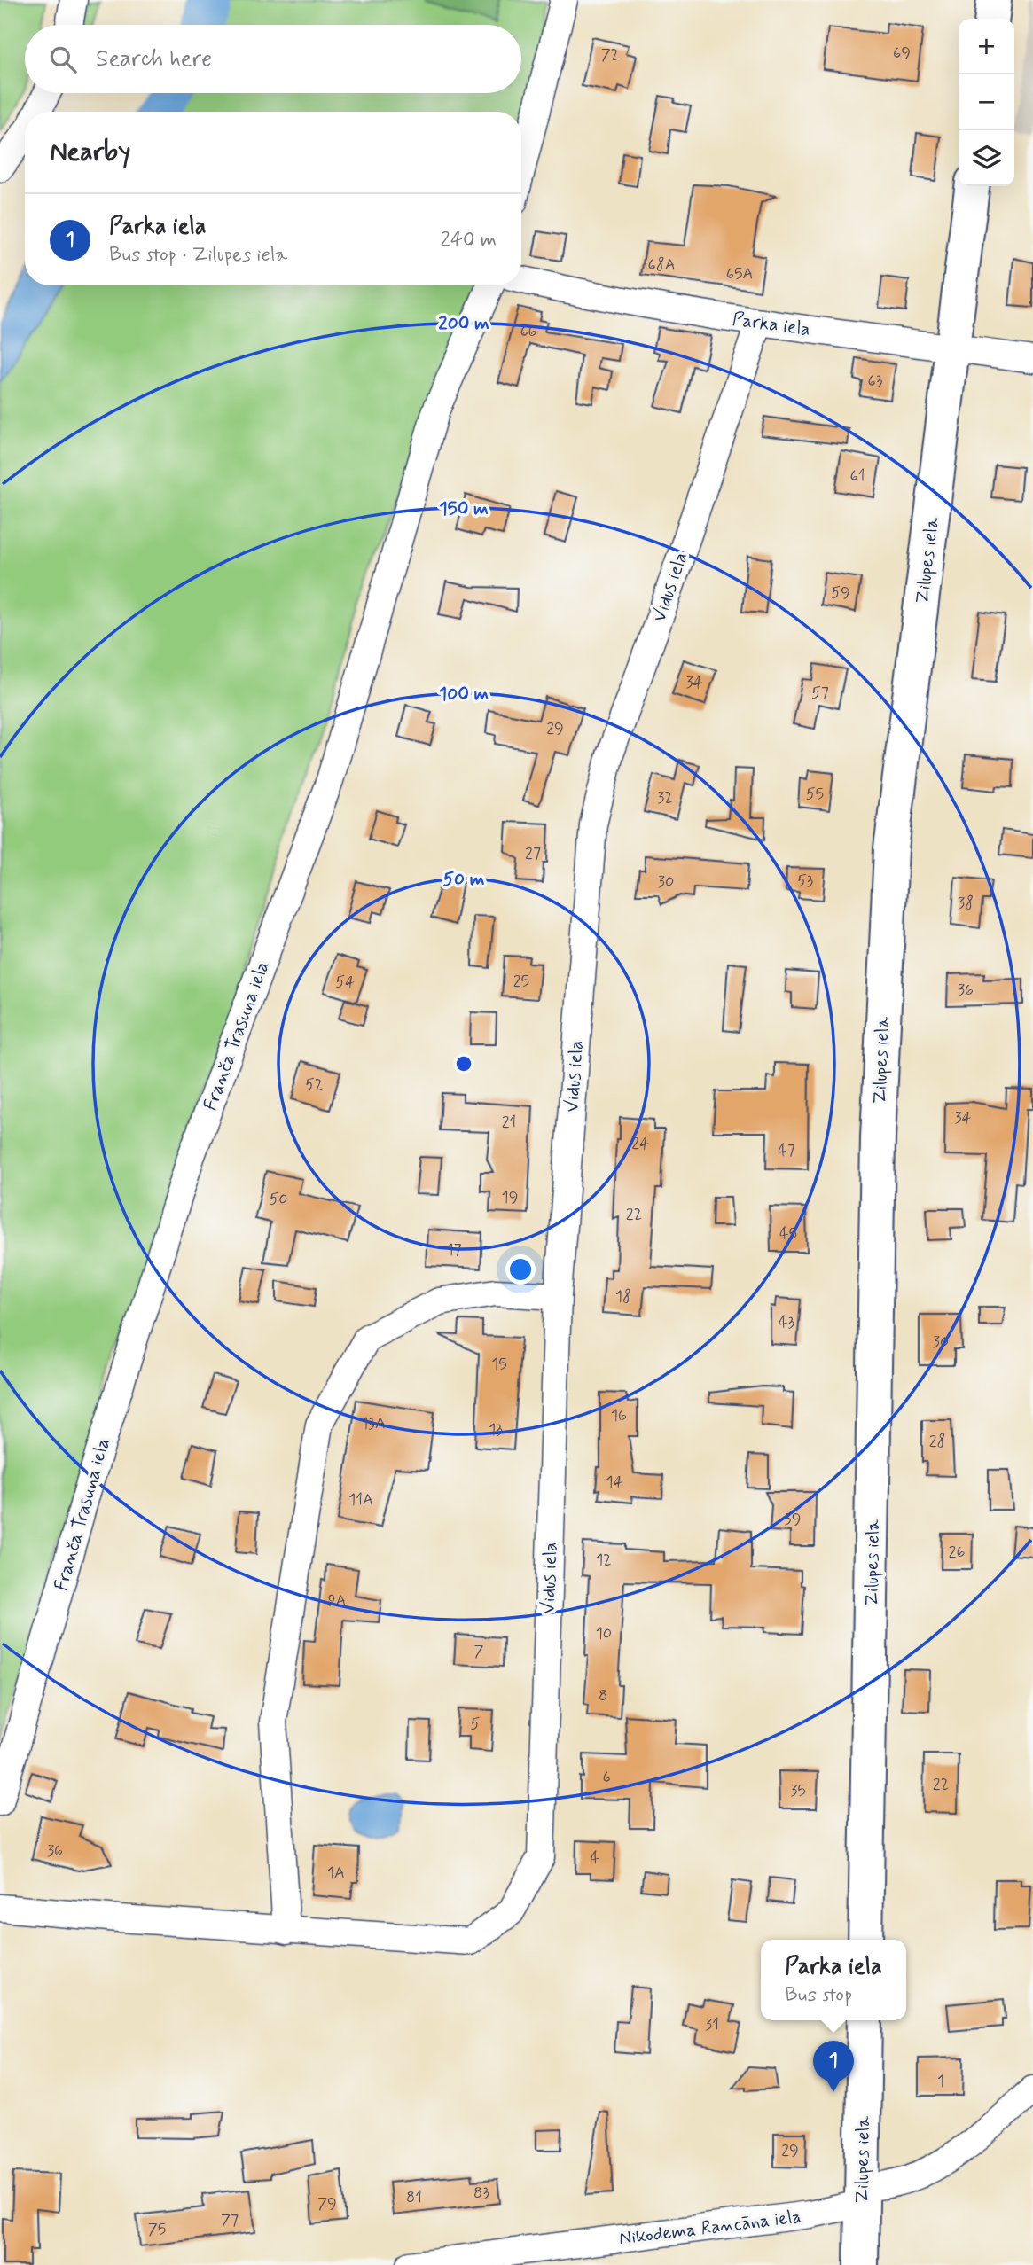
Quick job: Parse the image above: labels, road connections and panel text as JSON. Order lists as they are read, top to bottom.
{
  "streets": {
    "main road": ["Zilupes iela"],
    "street": [
      "Parka iela",
      "Vidus iela",
      "Franča Trasuna iela",
      "Nikodema Rancāna iela"
    ]
  },
  "crossings": [
    ["Parka iela", "Zilupes iela"],
    ["Parka iela", "Vidus iela"],
    ["Zilupes iela", "Nikodema Rancāna iela"]
  ],
  "house_numbers": [
    "69",
    "72",
    "68A",
    "65A",
    "66",
    "63",
    "61",
    "59",
    "34",
    "57",
    "29",
    "55",
    "32",
    "27",
    "53",
    "30",
    "38",
    "25",
    "54",
    "36",
    "52",
    "34",
    "21",
    "24",
    "47",
    "19",
    "50",
    "22",
    "45",
    "17",
    "18",
    "43",
    "30",
    "15",
    "16",
    "13A",
    "13",
    "28",
    "14",
    "11A",
    "39",
    "26",
    "12",
    "9A",
    "10",
    "7",
    "8",
    "5",
    "6",
    "22",
    "35",
    "36",
    "4",
    "1A",
    "31",
    "1",
    "29",
    "83",
    "81",
    "79",
    "77",
    "75"
  ],
  "page": {
    "map_buttons": ["+", "−"],
    "search": "Search here",
    "heading": "Nearby",
    "list": [
      {
        "mark": "1",
        "name": "Parka iela",
        "note": "Bus stop · Zilupes iela",
        "value": "240 m"
      }
    ],
    "popup": ["Parka iela", "Bus stop"],
    "pins": "1"
  },
  "rings": [
    "200 m",
    "150 m",
    "100 m",
    "50 m"
  ]
}
